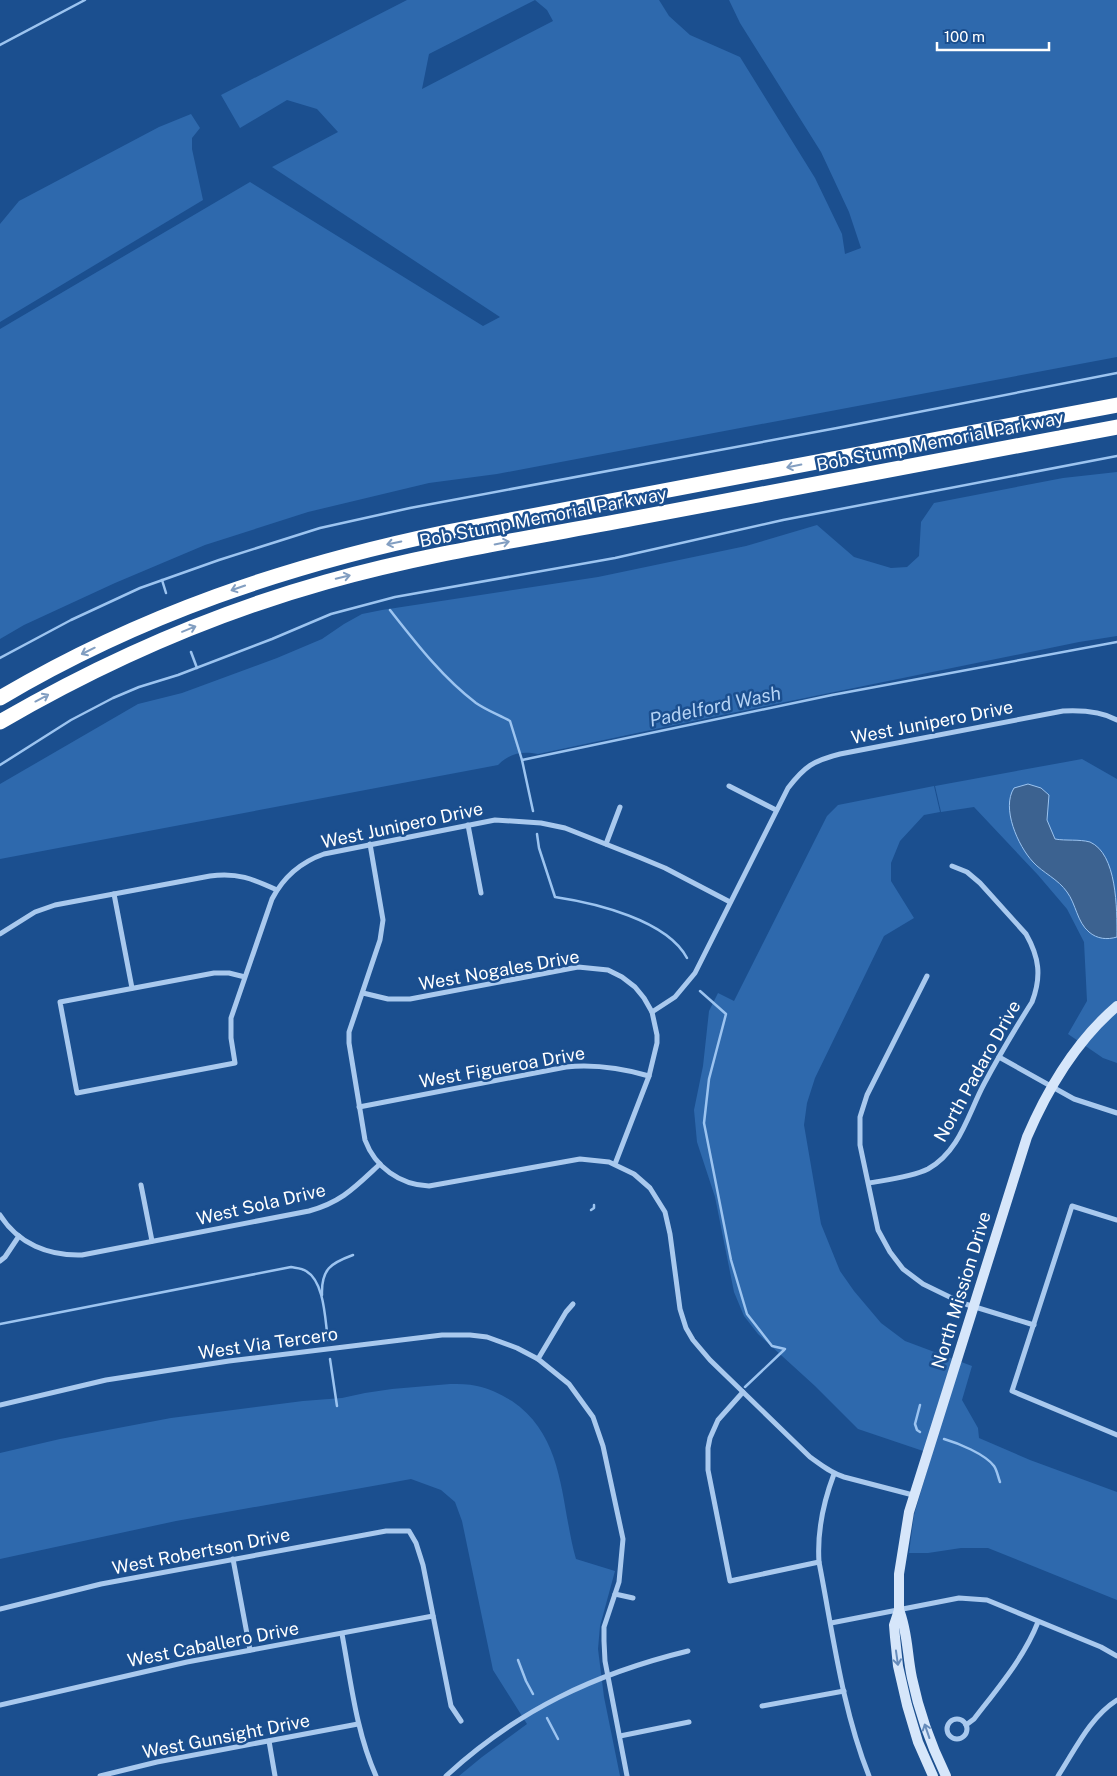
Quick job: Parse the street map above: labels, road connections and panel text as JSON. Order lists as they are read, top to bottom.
{
  "streets": {
    "highway": ["Bob Stump Memorial Parkway"],
    "street": [
      "West Junipero Drive",
      "West Nogales Drive",
      "West Figueroa Drive",
      "North Padaro Drive",
      "West Sola Drive",
      "North Mission Drive",
      "West Via Tercero",
      "West Robertson Drive",
      "West Caballero Drive",
      "West Gunsight Drive"
    ]
  },
  "crossings": [
    ["West Junipero Drive", "West Nogales Drive"],
    ["West Robertson Drive", "West Caballero Drive"]
  ],
  "water": ["Padelford Wash"],
  "scale_bar": "100 m"
}
